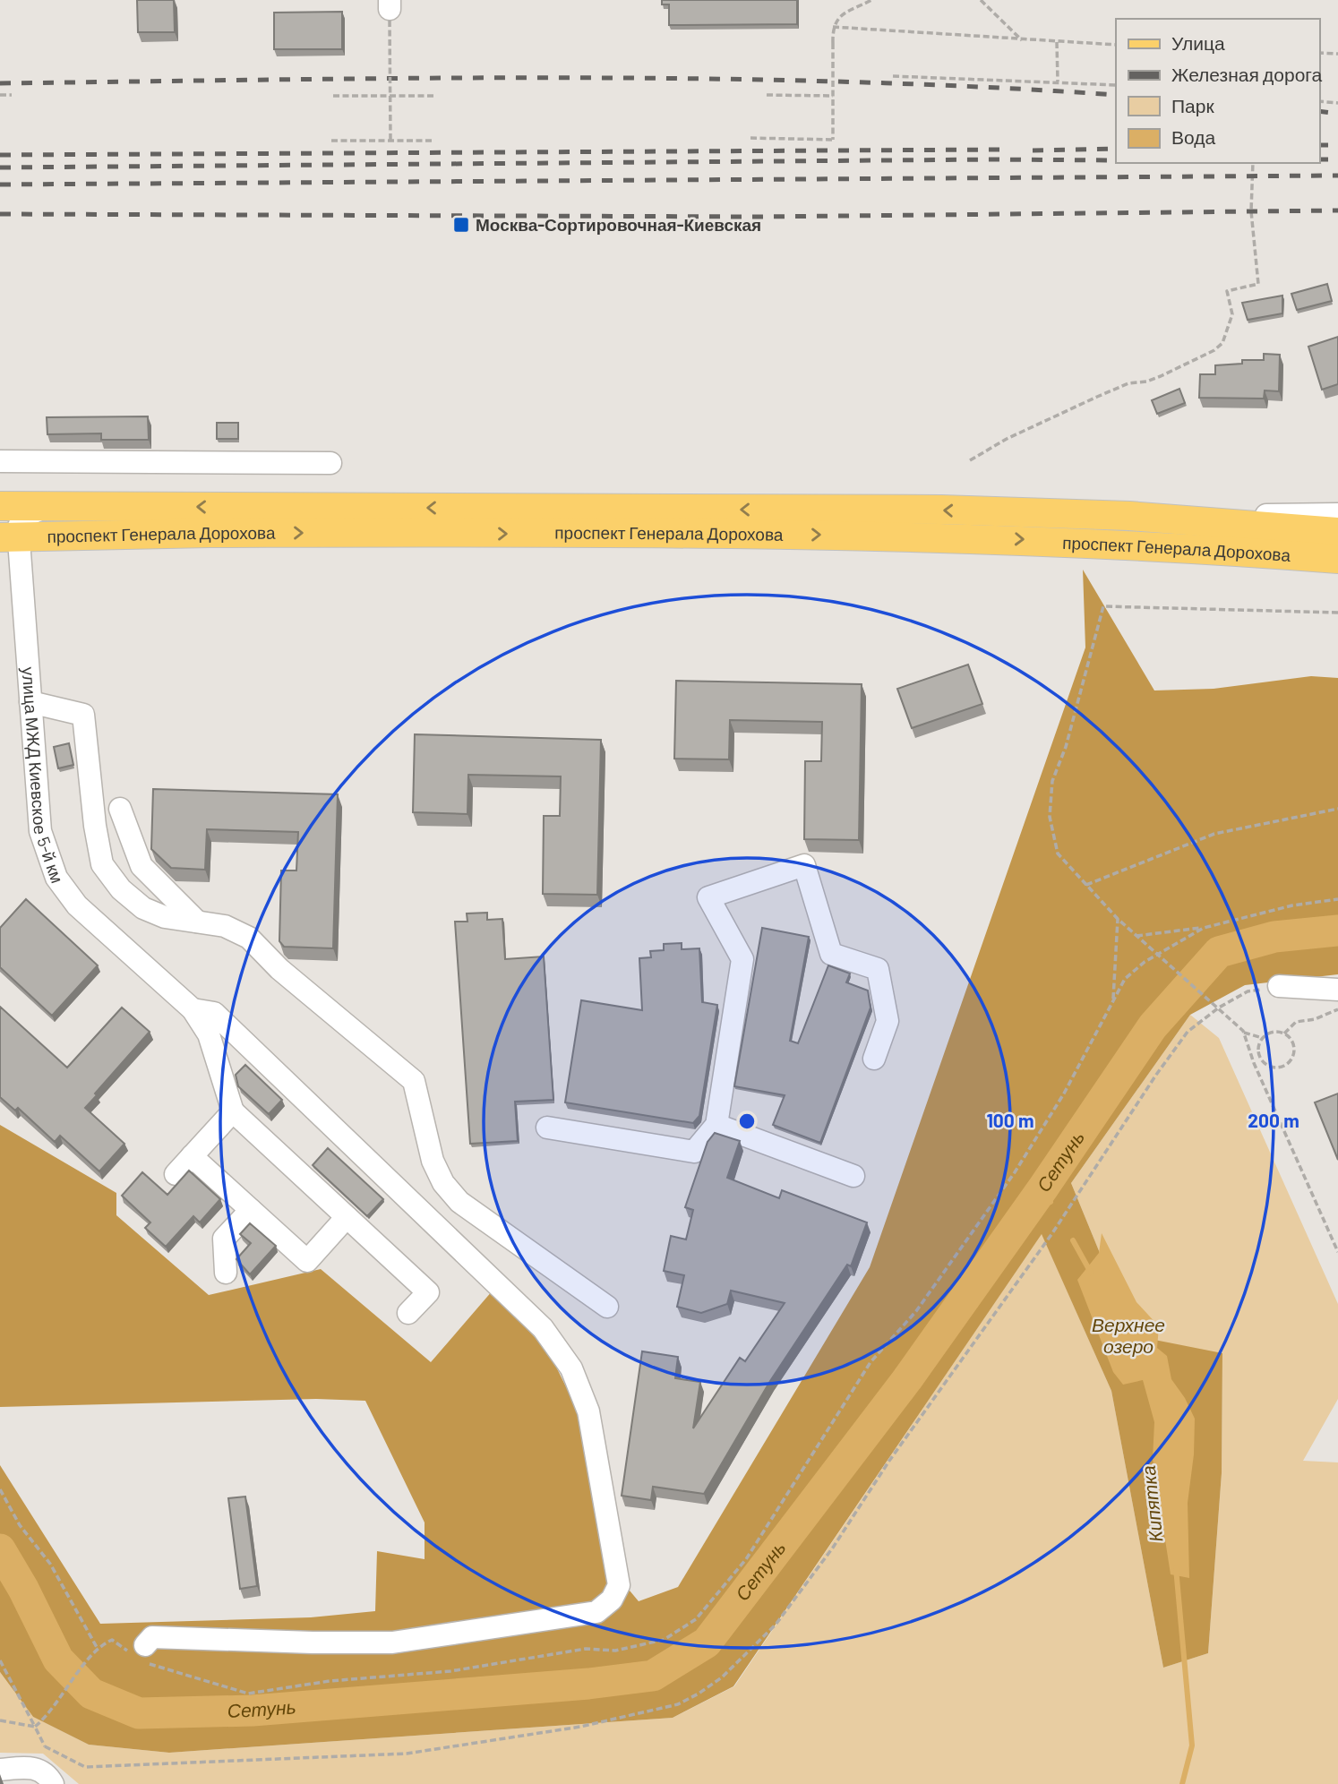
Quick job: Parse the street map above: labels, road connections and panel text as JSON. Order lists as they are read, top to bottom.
{
  "streets": {
    "main road": ["проспект Генерала Дорохова"],
    "street": ["улица МЖД Киевское 5-й км"]
  },
  "crossings": [
    ["проспект Генерала Дорохова", "улица МЖД Киевское 5-й км"]
  ],
  "water": ["Сетунь", "Верхнее озеро", "Кипятка"],
  "places": {
    "transit": ["Москва-Сортировочная-Киевская"]
  },
  "legend": [
    "Улица",
    "Железная дорога",
    "Парк",
    "Вода"
  ],
  "rings": ["100 m", "200 m"]
}
